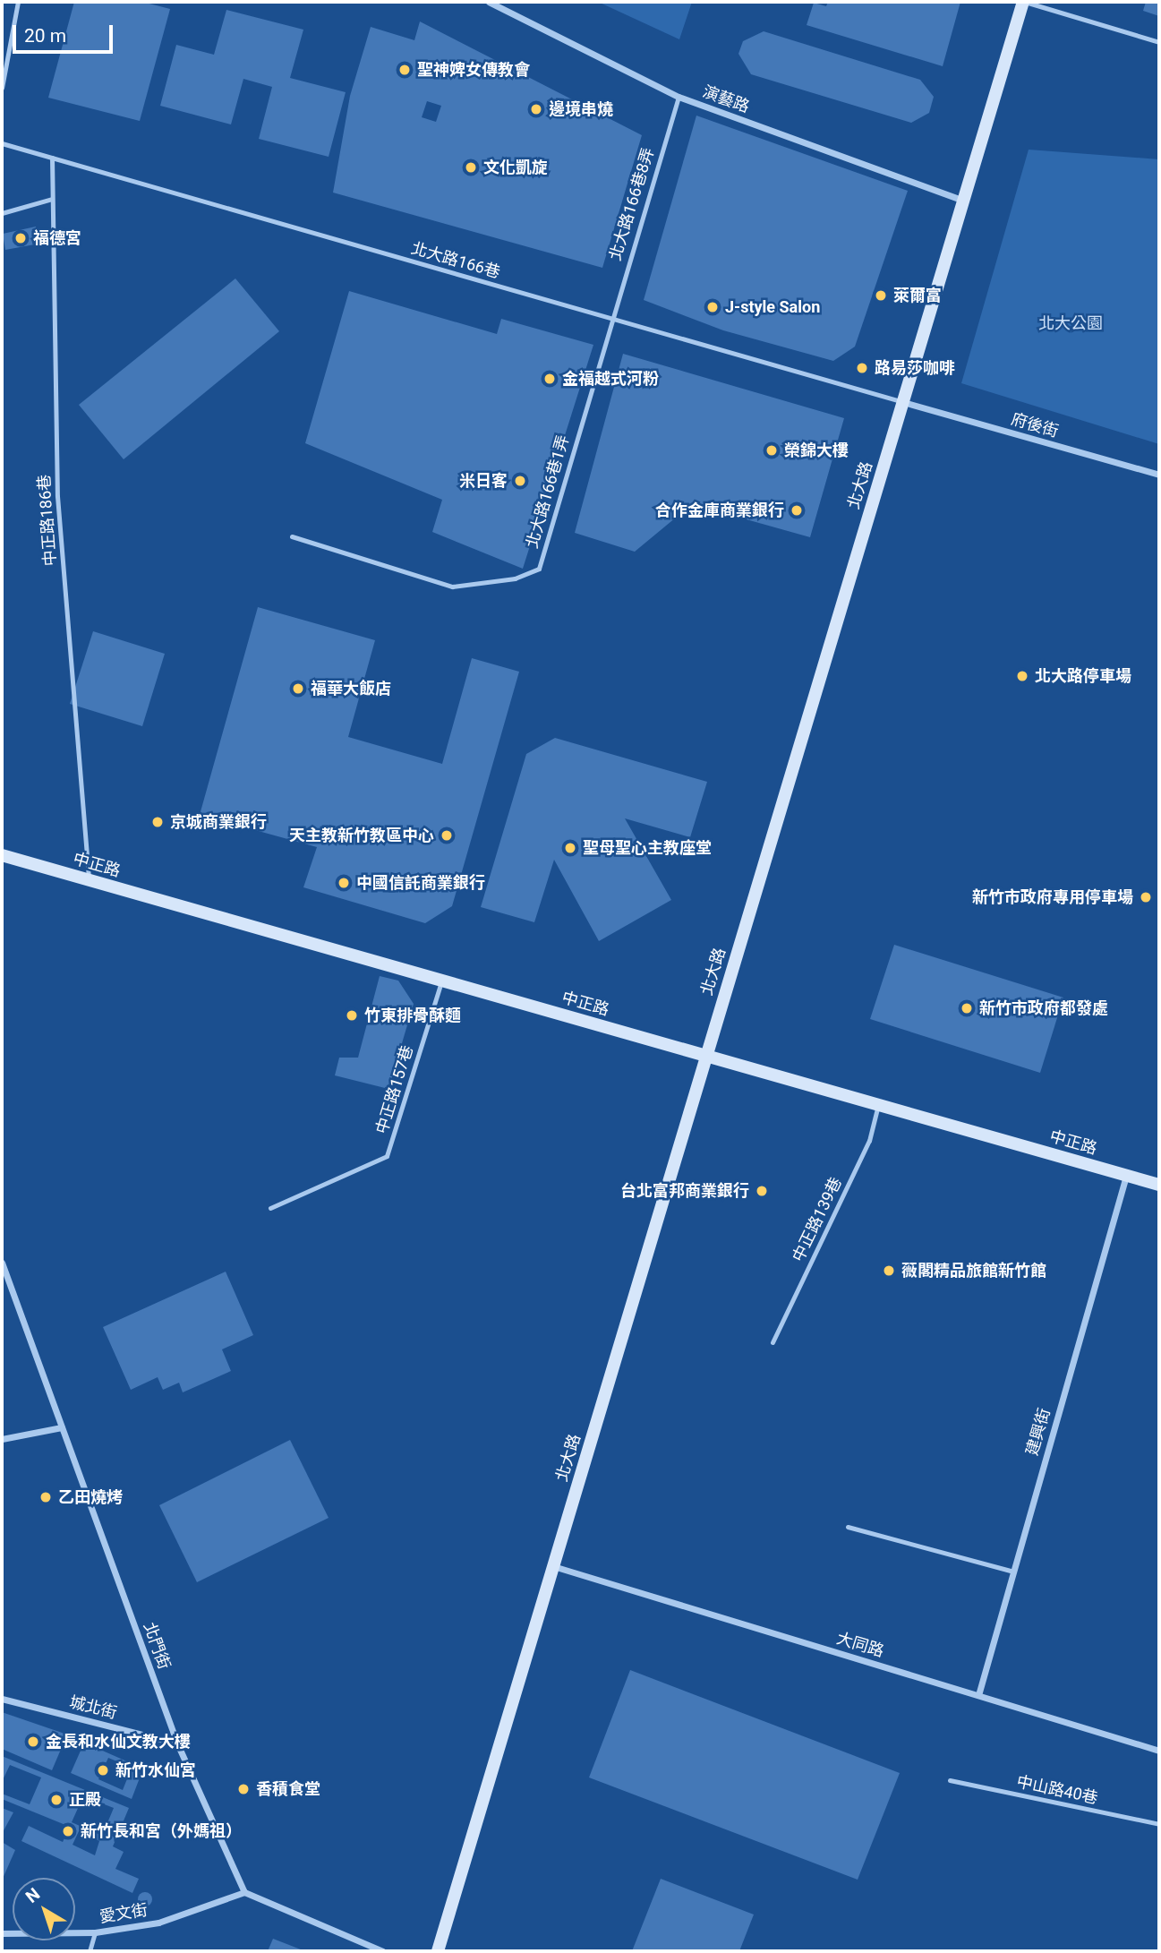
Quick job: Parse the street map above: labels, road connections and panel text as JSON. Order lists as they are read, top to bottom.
{
  "streets": {
    "street": [
      "演藝路",
      "府後街",
      "北大路",
      "中正路",
      "建興街",
      "大同路",
      "北門街",
      "城北街",
      "愛文街"
    ],
    "lane": [
      "北大路166巷8弄",
      "北大路166巷",
      "北大路166巷1弄",
      "中正路186巷",
      "中正路157巷",
      "中正路139巷",
      "中山路40巷"
    ]
  },
  "crossings": [
    ["演藝路", "北大路166巷8弄"],
    ["演藝路", "北大路"],
    ["北大路166巷8弄", "北大路166巷"],
    ["北大路166巷8弄", "北大路166巷1弄"],
    ["北大路166巷", "府後街"],
    ["北大路166巷", "北大路"],
    ["北大路166巷", "北大路166巷1弄"],
    ["北大路166巷", "中正路186巷"],
    ["府後街", "北大路"],
    ["北大路", "中正路"],
    ["北大路", "大同路"],
    ["中正路186巷", "中正路"],
    ["中正路", "中正路157巷"],
    ["中正路", "中正路139巷"],
    ["中正路", "建興街"],
    ["建興街", "大同路"],
    ["北門街", "城北街"],
    ["北門街", "愛文街"]
  ],
  "parks": ["北大公園"],
  "places": [
    "聖神婢女傳教會",
    "邊境串燒",
    "文化凱旋",
    "福德宮",
    "萊爾富",
    "J-style Salon",
    "路易莎咖啡",
    "金福越式河粉",
    "榮錦大樓",
    "米日客",
    "合作金庫商業銀行",
    "北大路停車場",
    "福華大飯店",
    "京城商業銀行",
    "天主教新竹教區中心",
    "聖母聖心主教座堂",
    "中國信託商業銀行",
    "新竹市政府專用停車場",
    "新竹市政府都發處",
    "竹東排骨酥麵",
    "台北富邦商業銀行",
    "薇閣精品旅館新竹館",
    "乙田燒烤",
    "金長和水仙文教大樓",
    "新竹水仙宮",
    "香積食堂",
    "正殿",
    "新竹長和宮（外媽祖）"
  ],
  "scale_bar": "20 m",
  "north": "top left"
}
